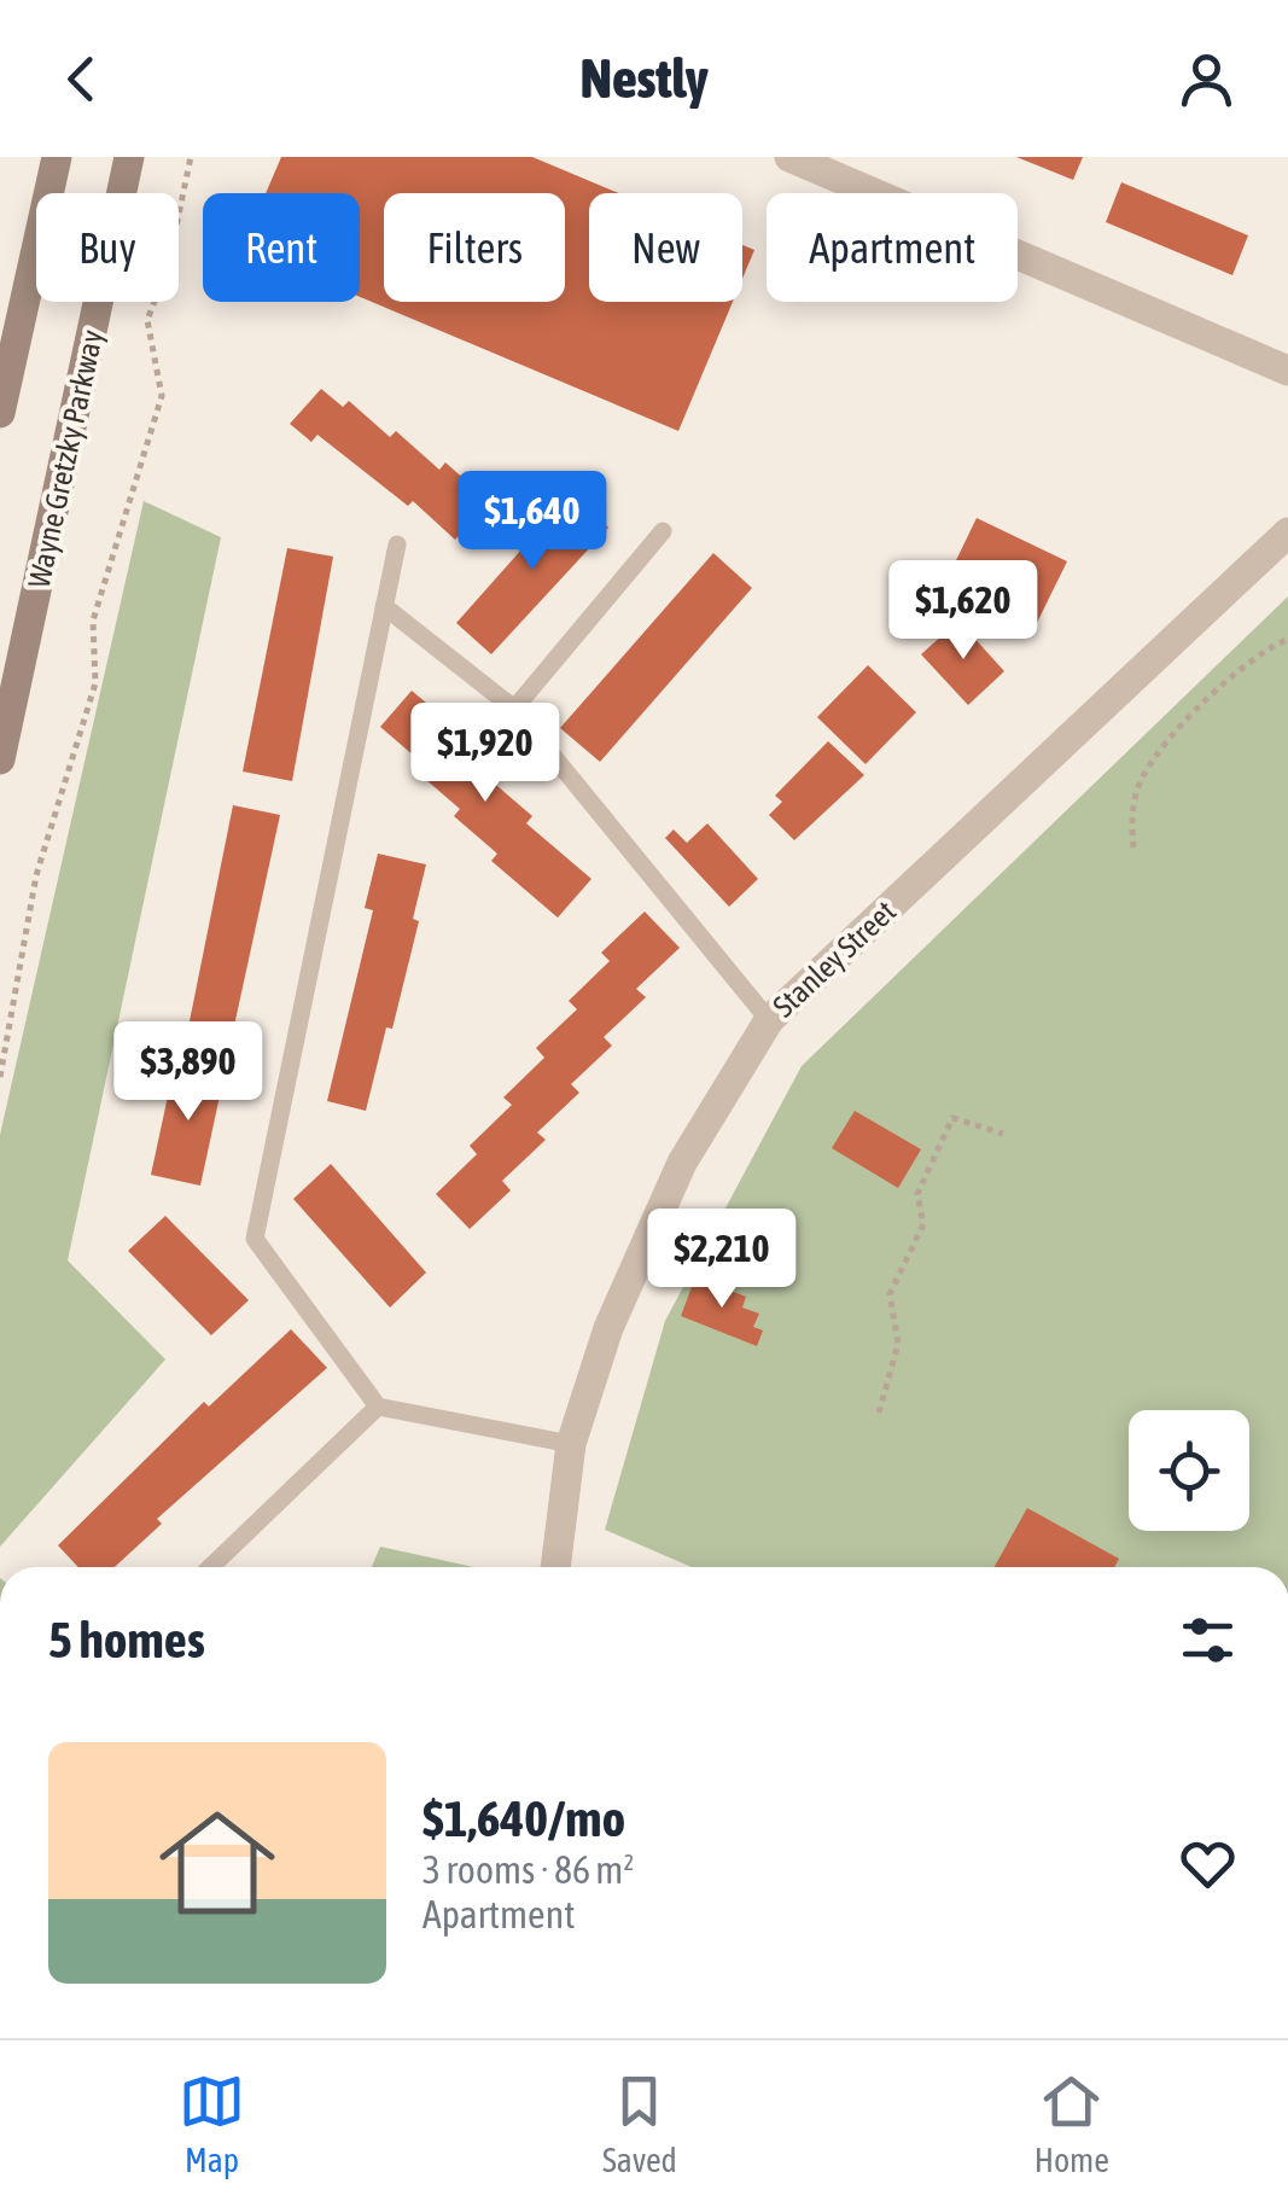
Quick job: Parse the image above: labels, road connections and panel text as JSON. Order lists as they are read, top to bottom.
{
  "streets": {
    "main road": ["Wayne Gretzky Parkway"],
    "street": ["Stanley Street"]
  },
  "page": {
    "header": "Nestly",
    "chip": [
      "Buy",
      "Rent",
      "Filters",
      "New",
      "Apartment"
    ],
    "price": [
      "$1,640",
      "$1,620",
      "$1,920",
      "$3,890",
      "$2,210"
    ],
    "heading": "5 homes",
    "list": [
      {
        "name": "$1,640/mo",
        "note": "3 rooms · 86 m² · Apartment"
      }
    ],
    "tabs": ["Map", "Saved", "Home"]
  }
}
